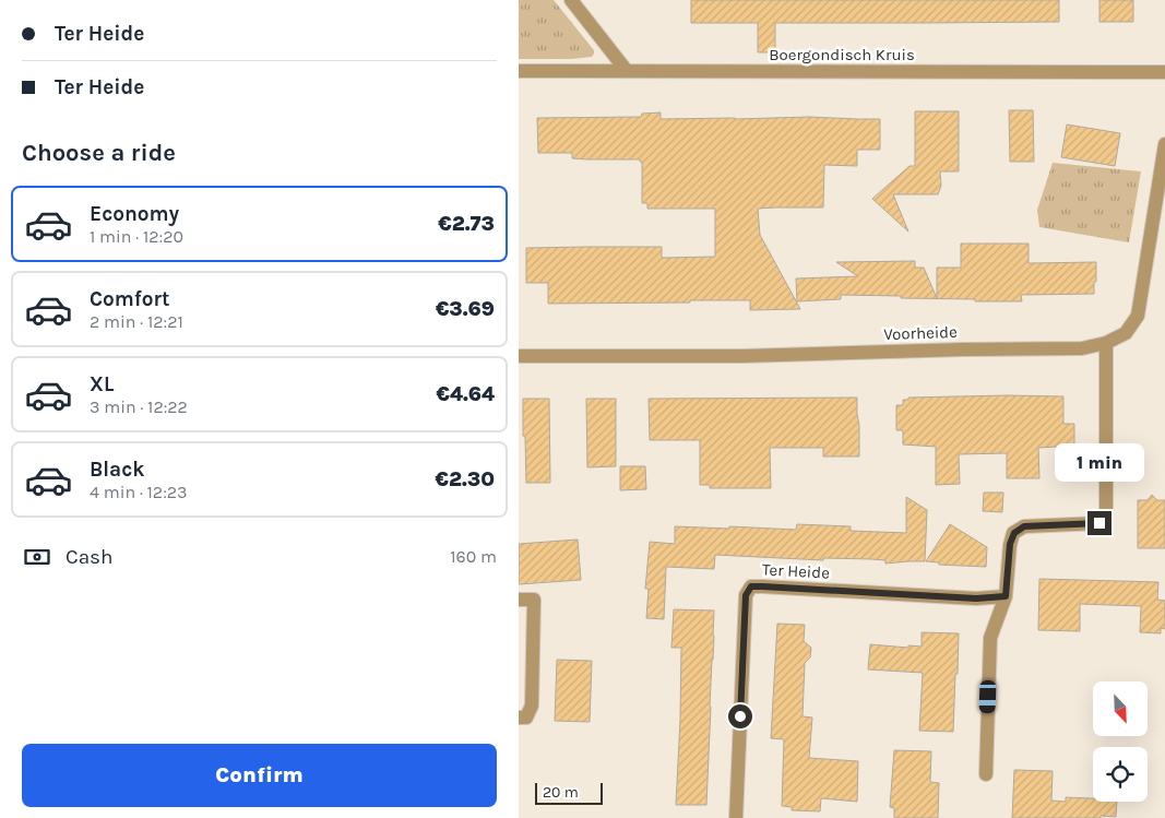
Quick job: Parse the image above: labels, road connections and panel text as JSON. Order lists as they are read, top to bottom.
{
  "streets": {
    "street": ["Boergondisch Kruis", "Voorheide", "Ter Heide"]
  },
  "scale_bar": "20 m",
  "north": "bottom right",
  "page": {
    "banner": ["Ter Heide", "Ter Heide"],
    "heading": "Choose a ride",
    "list": [
      {
        "name": "Economy",
        "note": "1 min · 12:20",
        "value": "€2.73"
      },
      {
        "name": "Comfort",
        "note": "2 min · 12:21",
        "value": "€3.69"
      },
      {
        "name": "XL",
        "note": "3 min · 12:22",
        "value": "€4.64"
      },
      {
        "name": "Black",
        "note": "4 min · 12:23",
        "value": "€2.30"
      }
    ],
    "bubble": "1 min",
    "pay": ["Cash", "160 m"],
    "buttons": "Confirm",
    "scale": "20 m"
  }
}
